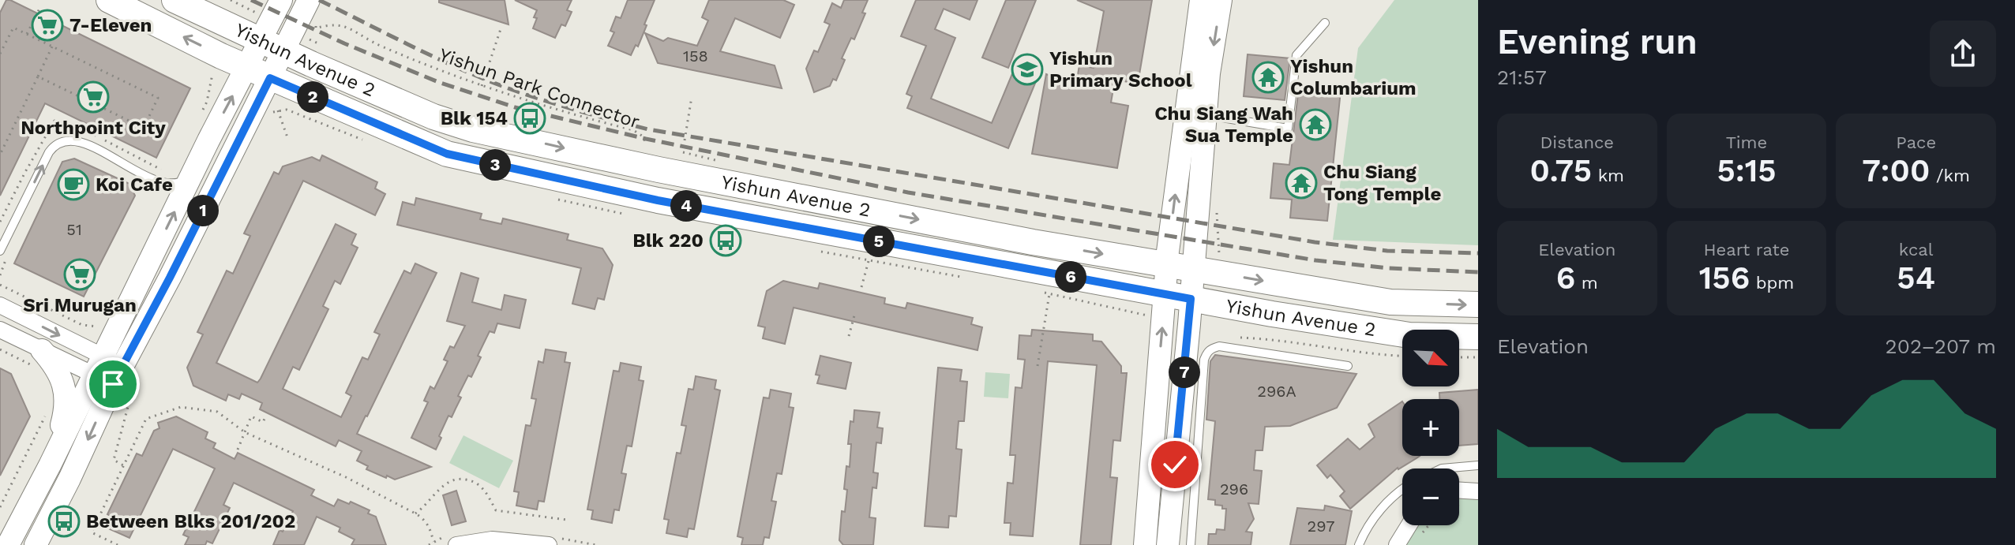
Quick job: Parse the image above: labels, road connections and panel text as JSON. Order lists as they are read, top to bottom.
{
  "streets": {
    "main road": ["Yishun Avenue 2"],
    "path": ["Yishun Park Connector"]
  },
  "places": {
    "supermarket": ["7-Eleven", "Northpoint City", "Sri Murugan"],
    "school or university": ["Yishun Primary School"],
    "temple": ["Yishun Columbarium", "Chu Siang Wah Sua Temple", "Chu Siang Tong Temple"],
    "bus stop": ["Blk 154", "Blk 220", "Between Blks 201/202"],
    "cafe": ["Koi Cafe"]
  },
  "house_numbers": [
    "158",
    "51",
    "296A",
    "296",
    "297"
  ],
  "north": "bottom right",
  "page": {
    "heading": ["Evening run", "21:57"],
    "pins": [
      "2",
      "3",
      "4",
      "1",
      "5",
      "6",
      "7"
    ],
    "stats": [
      ["Distance", "0.75 km"],
      ["Time", "5:15"],
      ["Pace", "7:00 /km"],
      ["Elevation", "6 m"],
      ["Heart rate", "156 bpm"],
      ["kcal", "54"]
    ],
    "chart": ["Elevation", "202–207 m"],
    "map_buttons": ["+", "−"]
  }
}
